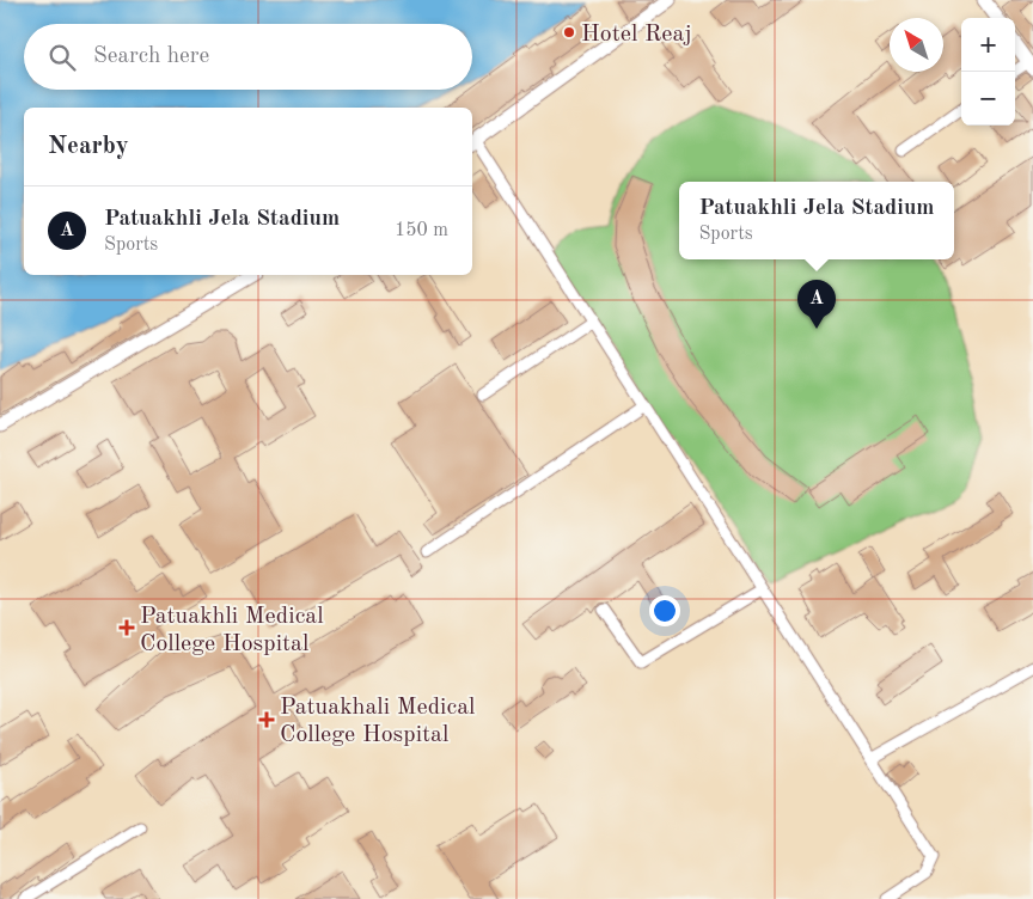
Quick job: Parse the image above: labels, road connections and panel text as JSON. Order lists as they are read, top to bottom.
{
  "places": {
    "other": ["Hotel Reaj"],
    "health": ["Patuakhli Medical College Hospital", "Patuakhali Medical College Hospital"]
  },
  "north": "top left",
  "page": {
    "map_buttons": ["+", "−"],
    "search": "Search here",
    "heading": "Nearby",
    "popup": ["Patuakhli Jela Stadium", "Sports"],
    "list": [
      {
        "mark": "A",
        "name": "Patuakhli Jela Stadium",
        "note": "Sports",
        "value": "150 m"
      }
    ],
    "pins": "A"
  }
}
